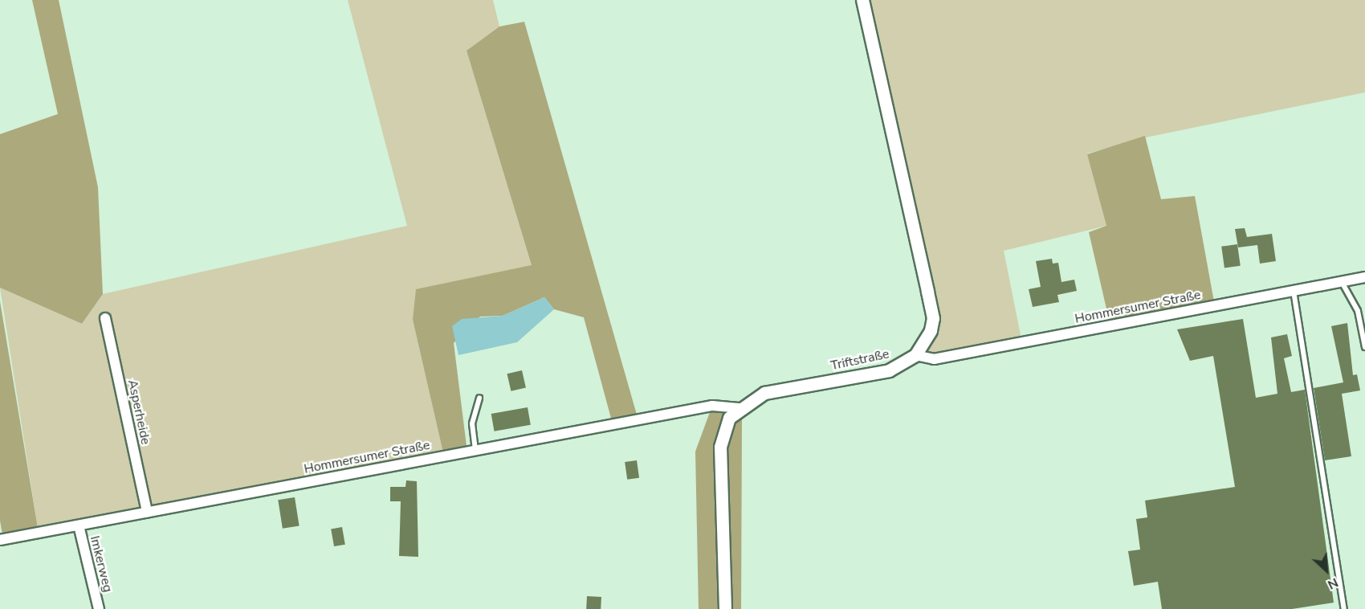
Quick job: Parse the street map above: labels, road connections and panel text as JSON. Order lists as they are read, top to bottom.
{
  "streets": {
    "street": [
      "Hommersumer Straße",
      "Triftstraße",
      "Asperheide",
      "Imkerweg"
    ]
  },
  "crossings": [
    ["Hommersumer Straße", "Triftstraße"],
    ["Hommersumer Straße", "Asperheide"],
    ["Hommersumer Straße", "Imkerweg"]
  ],
  "north": "bottom right"
}
